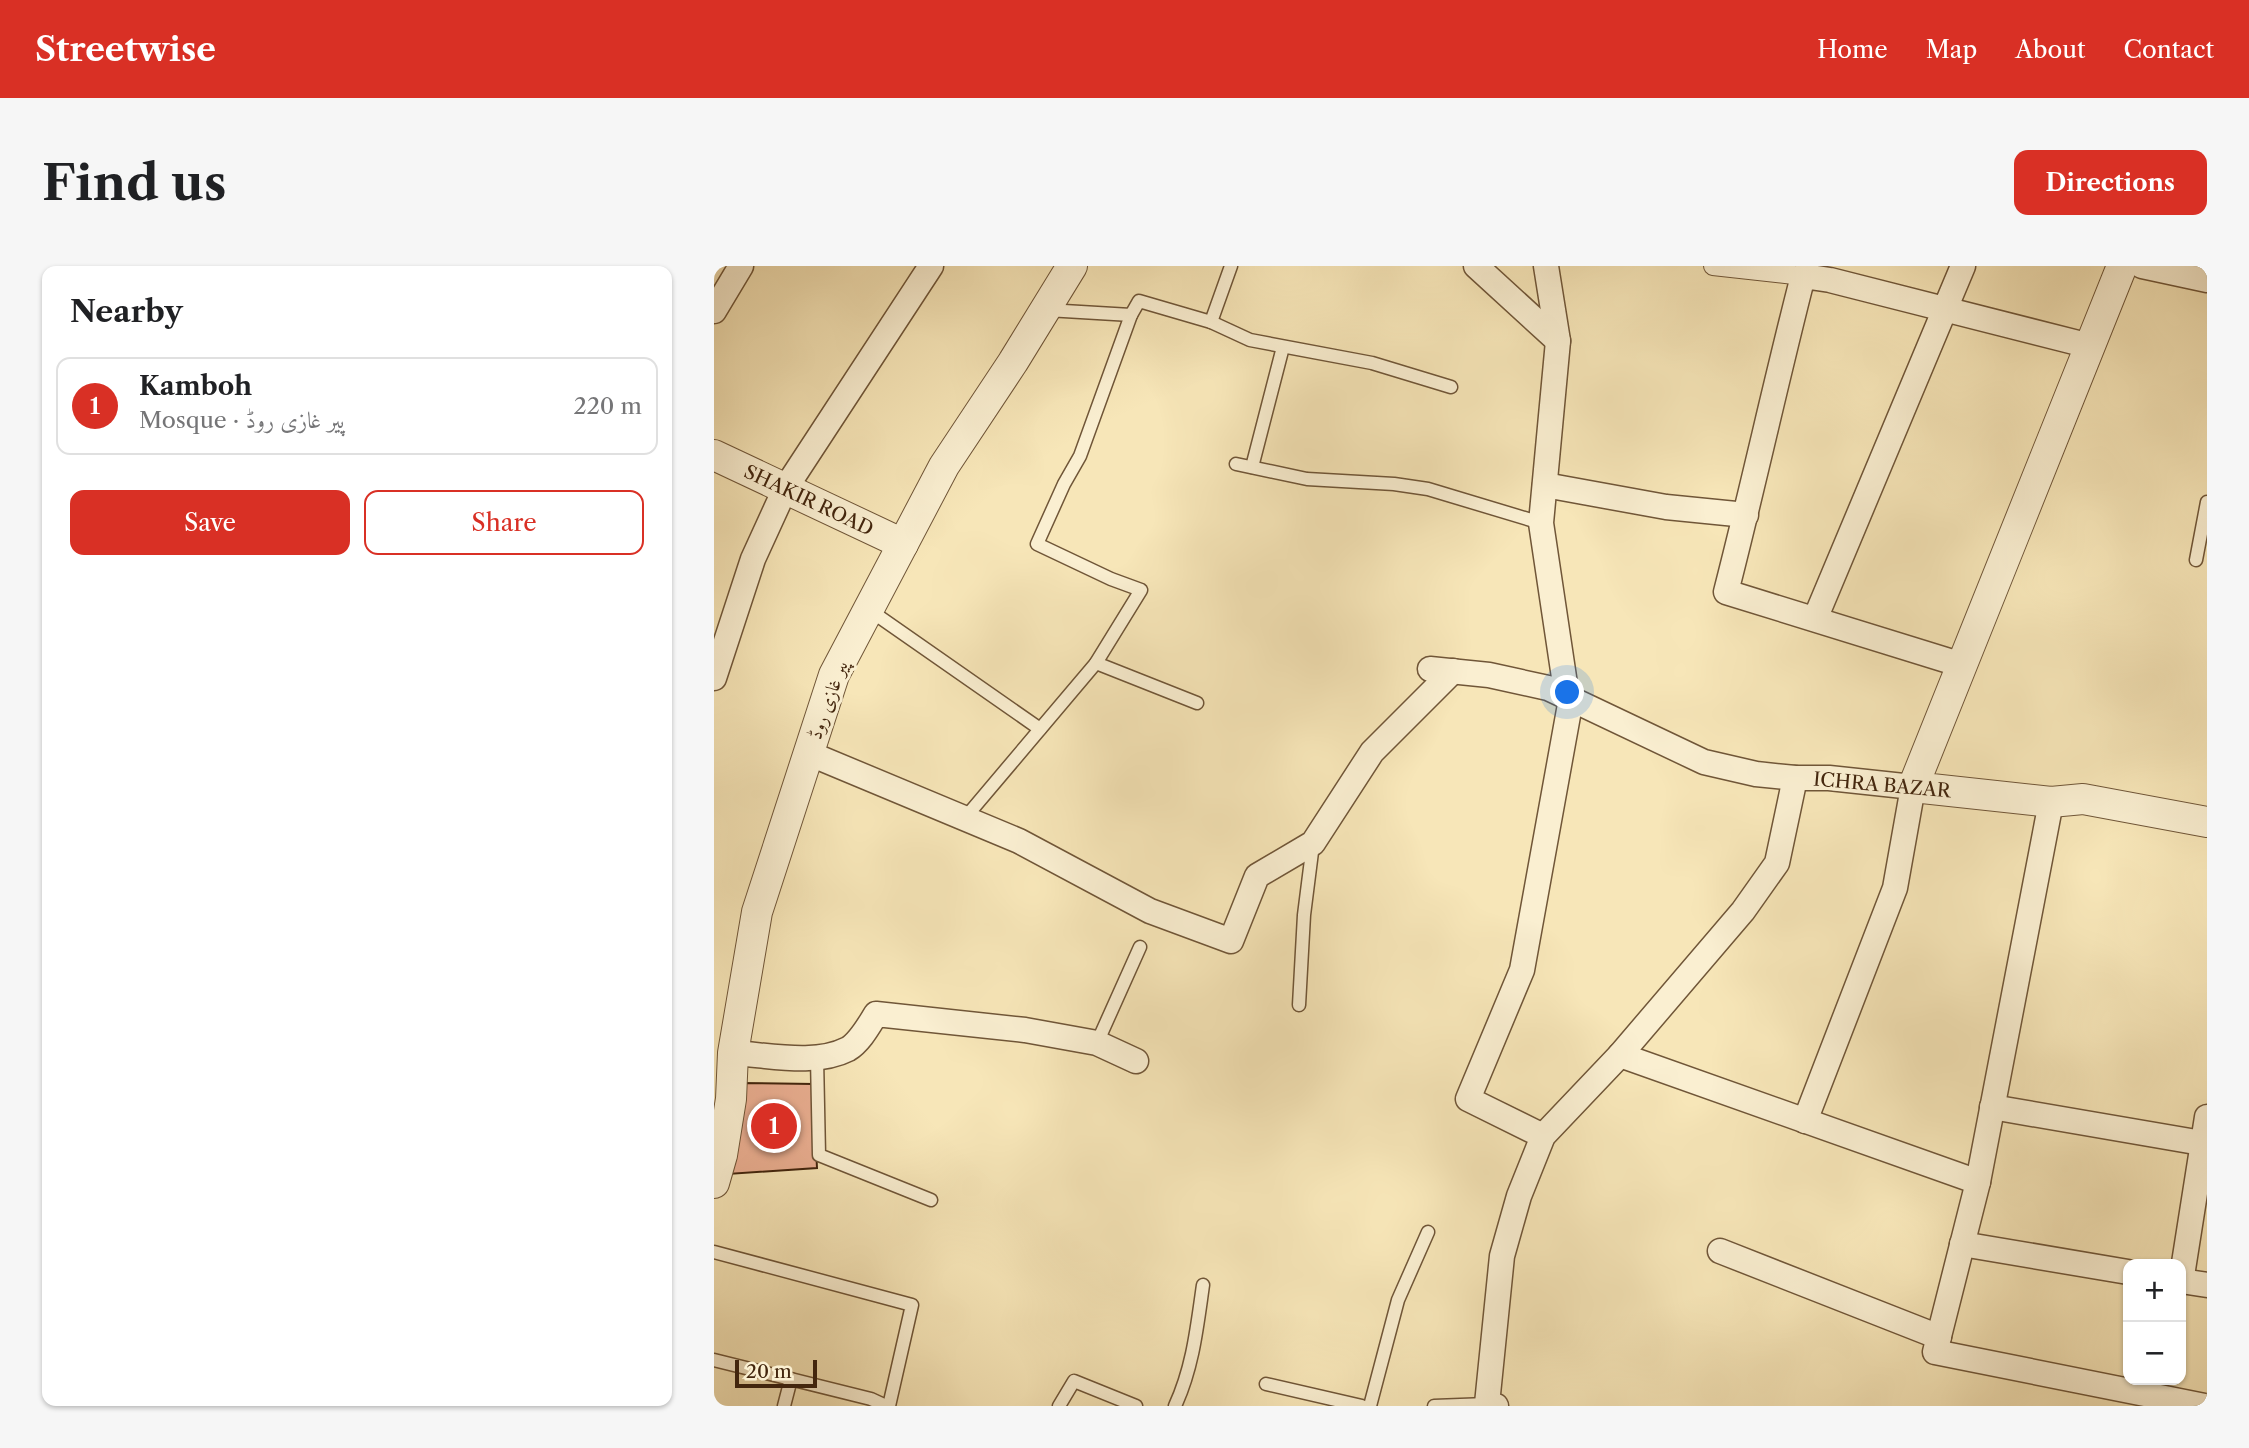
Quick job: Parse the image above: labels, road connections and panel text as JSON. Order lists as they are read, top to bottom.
{
  "streets": {
    "street": ["SHAKIR ROAD", "پیر غازی روڈ", "ICHRA BAZAR"]
  },
  "crossings": [
    ["SHAKIR ROAD", "پیر غازی روڈ"]
  ],
  "scale_bar": "20 m",
  "page": {
    "header": "Streetwise",
    "nav": [
      "Home",
      "Map",
      "About",
      "Contact"
    ],
    "buttons": [
      "Directions",
      ["Save", "Share"]
    ],
    "title": "Find us",
    "heading": "Nearby",
    "list": [
      {
        "mark": "1",
        "name": "Kamboh",
        "note": "Mosque · پیر غازی روڈ",
        "value": "220 m"
      }
    ],
    "pins": "1",
    "map_buttons": ["+", "−"],
    "scale": "20 m"
  }
}
